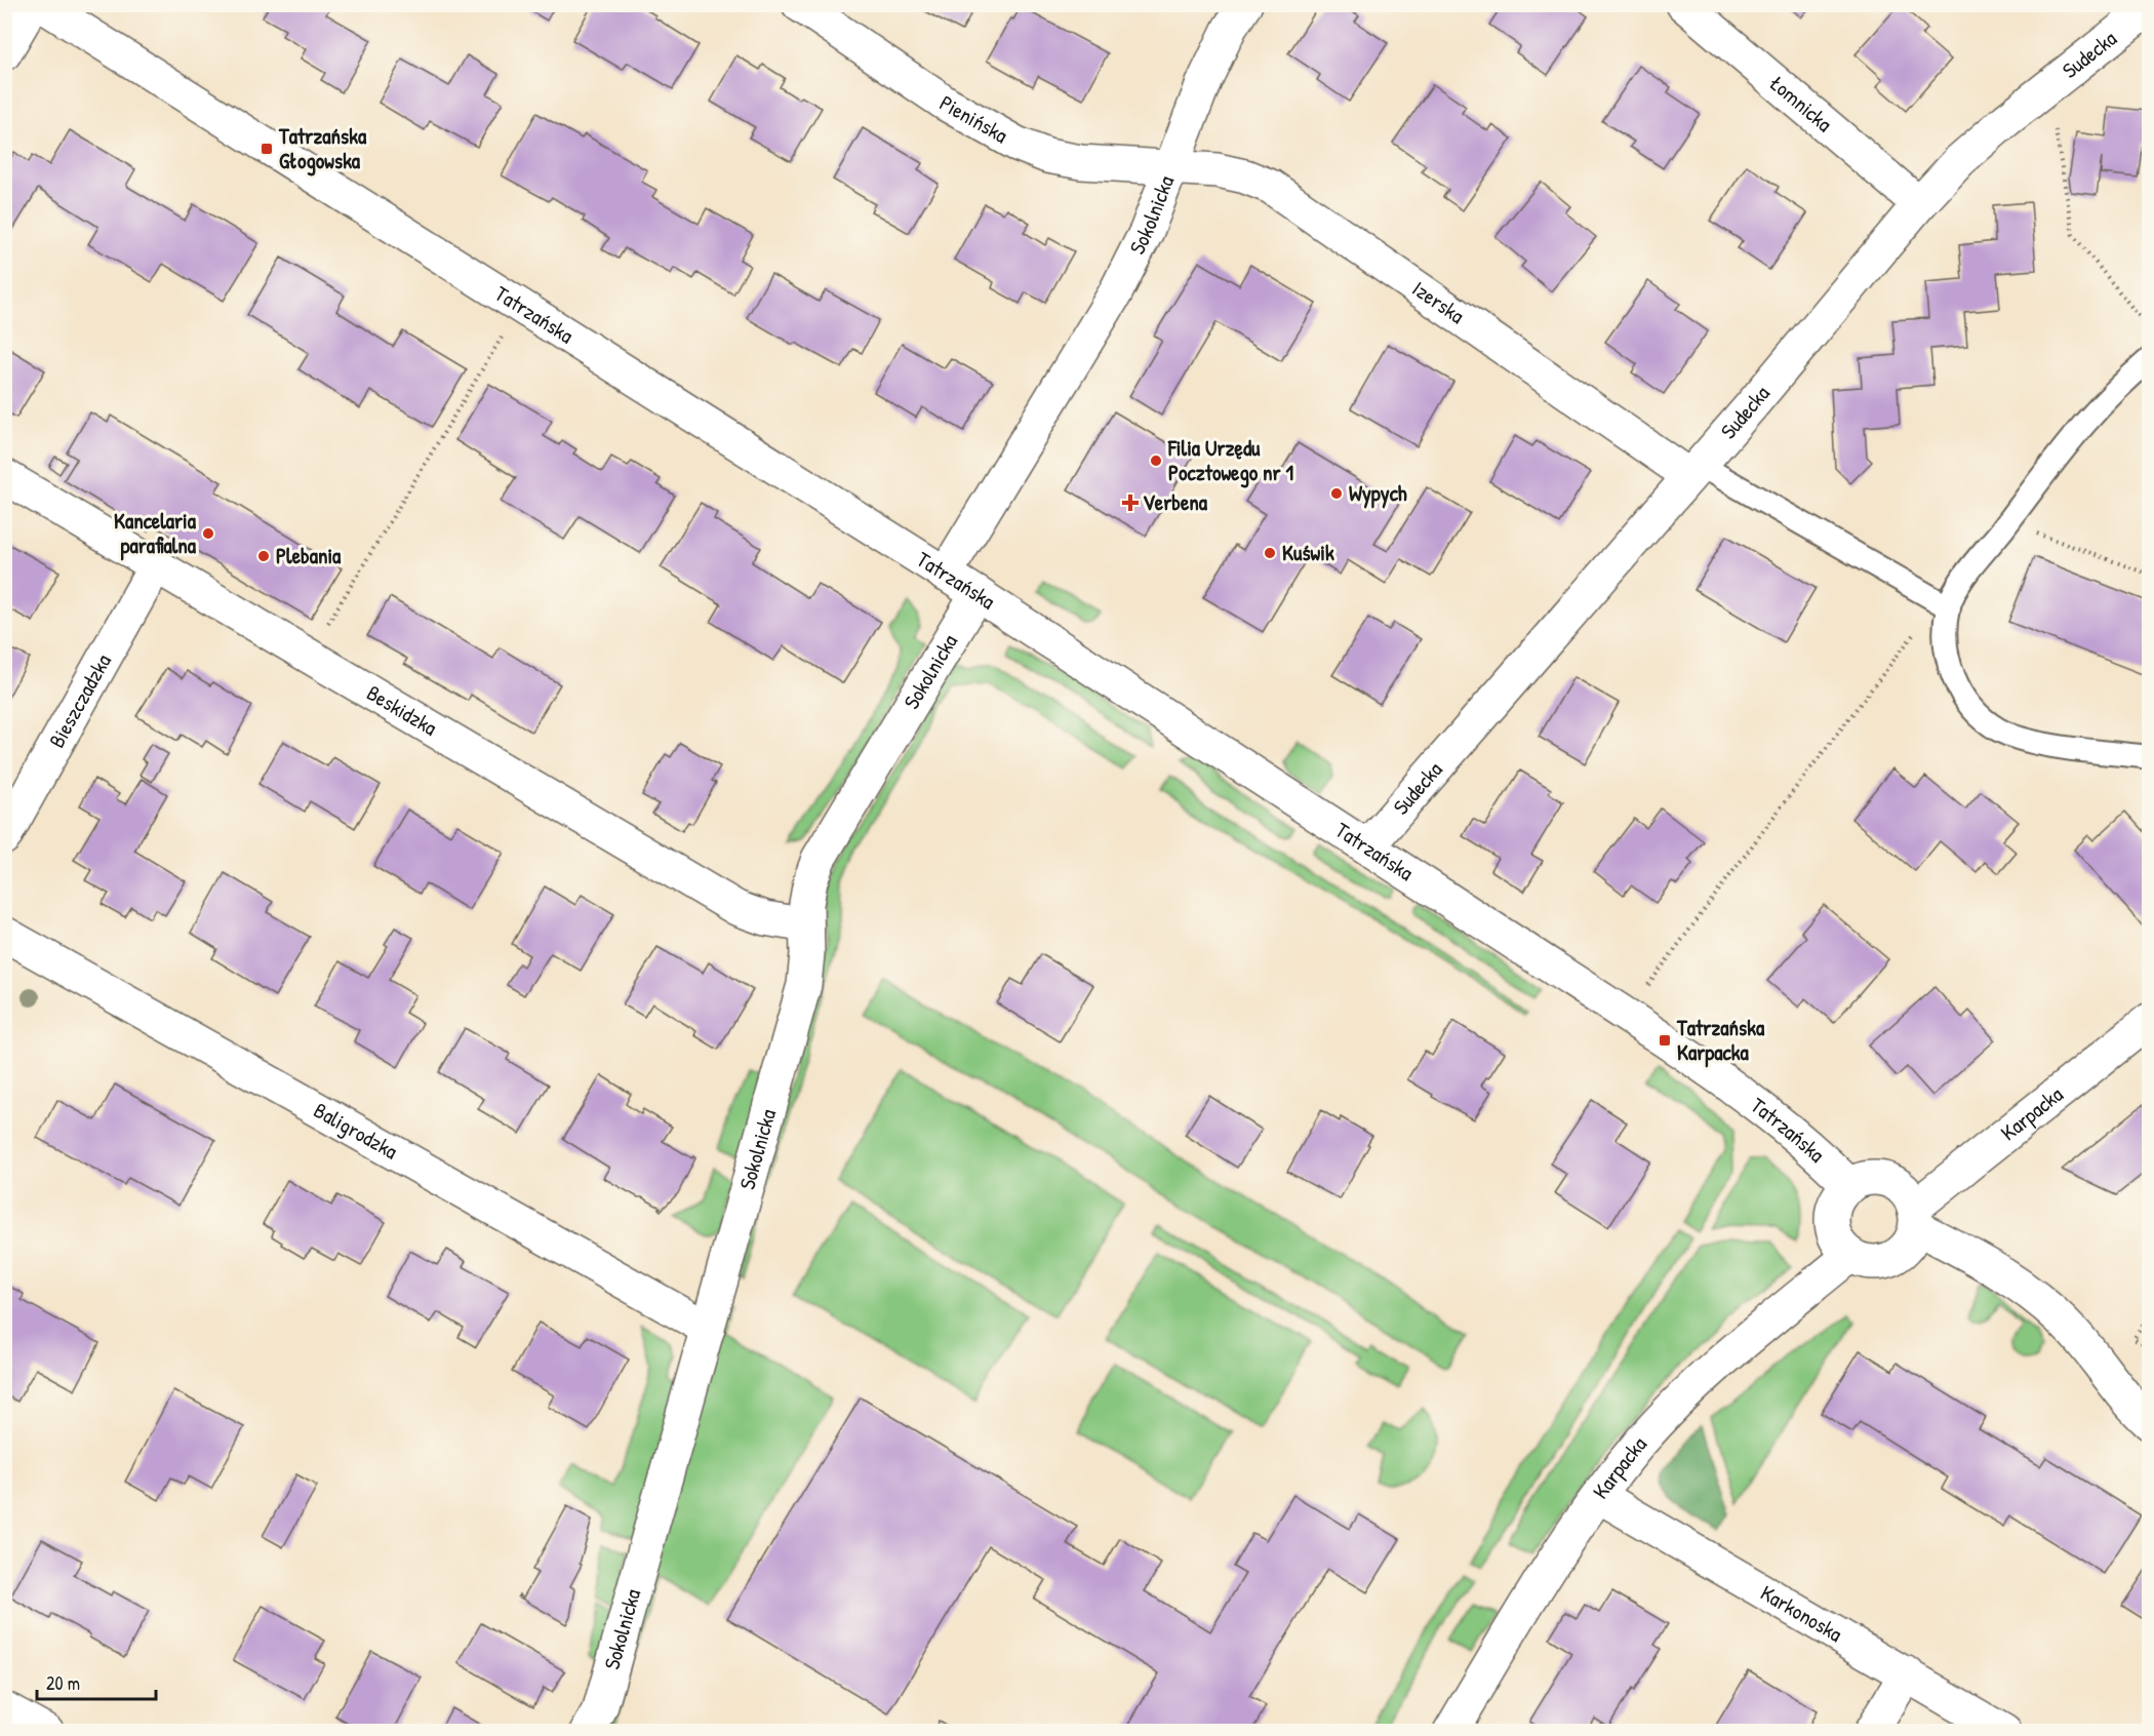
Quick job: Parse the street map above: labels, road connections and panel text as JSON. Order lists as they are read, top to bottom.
{
  "streets": {
    "street": [
      "Sudecka",
      "Łomnicka",
      "Pienińska",
      "Sokolnicka",
      "Izerska",
      "Tatrzańska",
      "Bieszczadzka",
      "Beskidzka",
      "Karpacka",
      "Baligrodzka",
      "Karkonoska"
    ]
  },
  "crossings": [
    ["Sudecka", "Łomnicka"],
    ["Sudecka", "Izerska"],
    ["Sudecka", "Tatrzańska"],
    ["Pienińska", "Sokolnicka"],
    ["Pienińska", "Izerska"],
    ["Sokolnicka", "Izerska"],
    ["Sokolnicka", "Tatrzańska"],
    ["Sokolnicka", "Beskidzka"],
    ["Sokolnicka", "Baligrodzka"],
    ["Tatrzańska", "Karpacka"],
    ["Bieszczadzka", "Beskidzka"],
    ["Karpacka", "Karkonoska"]
  ],
  "places": {
    "transit": ["Tatrzańska Głogowska", "Tatrzańska Karpacka"],
    "other": [
      "Filia Urzędu Pocztowego nr 1",
      "Wypych",
      "Kancelaria parafialna",
      "Kuświk",
      "Plebania"
    ],
    "health": ["Verbena"]
  },
  "scale_bar": "20 m"
}
